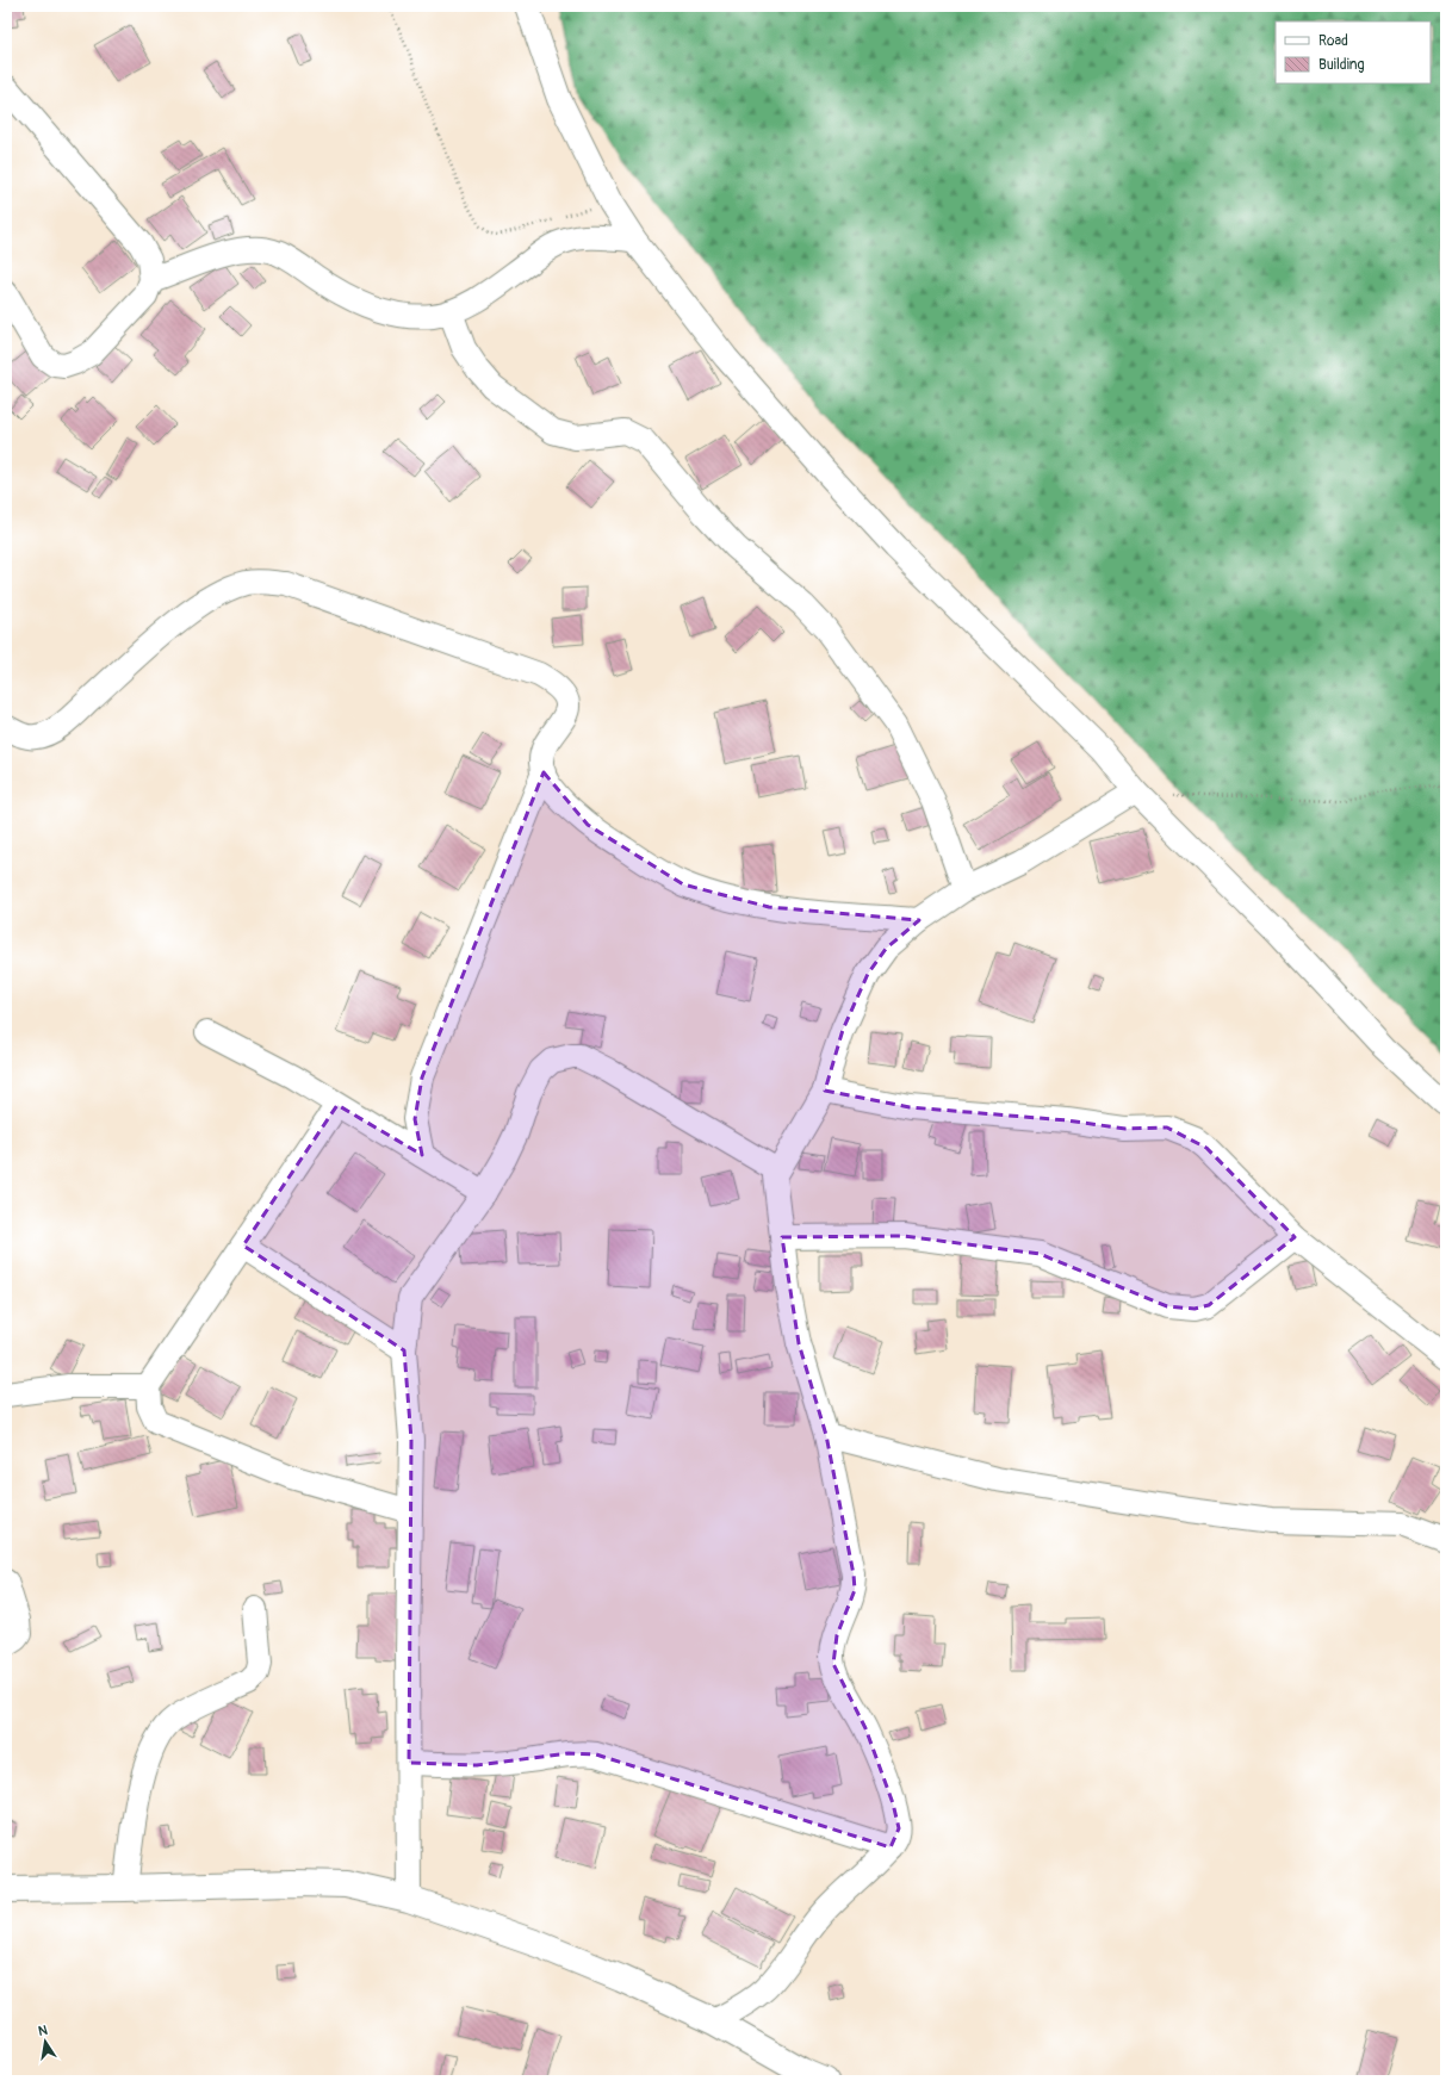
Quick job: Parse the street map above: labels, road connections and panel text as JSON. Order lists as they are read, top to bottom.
{
  "legend": ["Road", "Building"],
  "north": "top"
}
